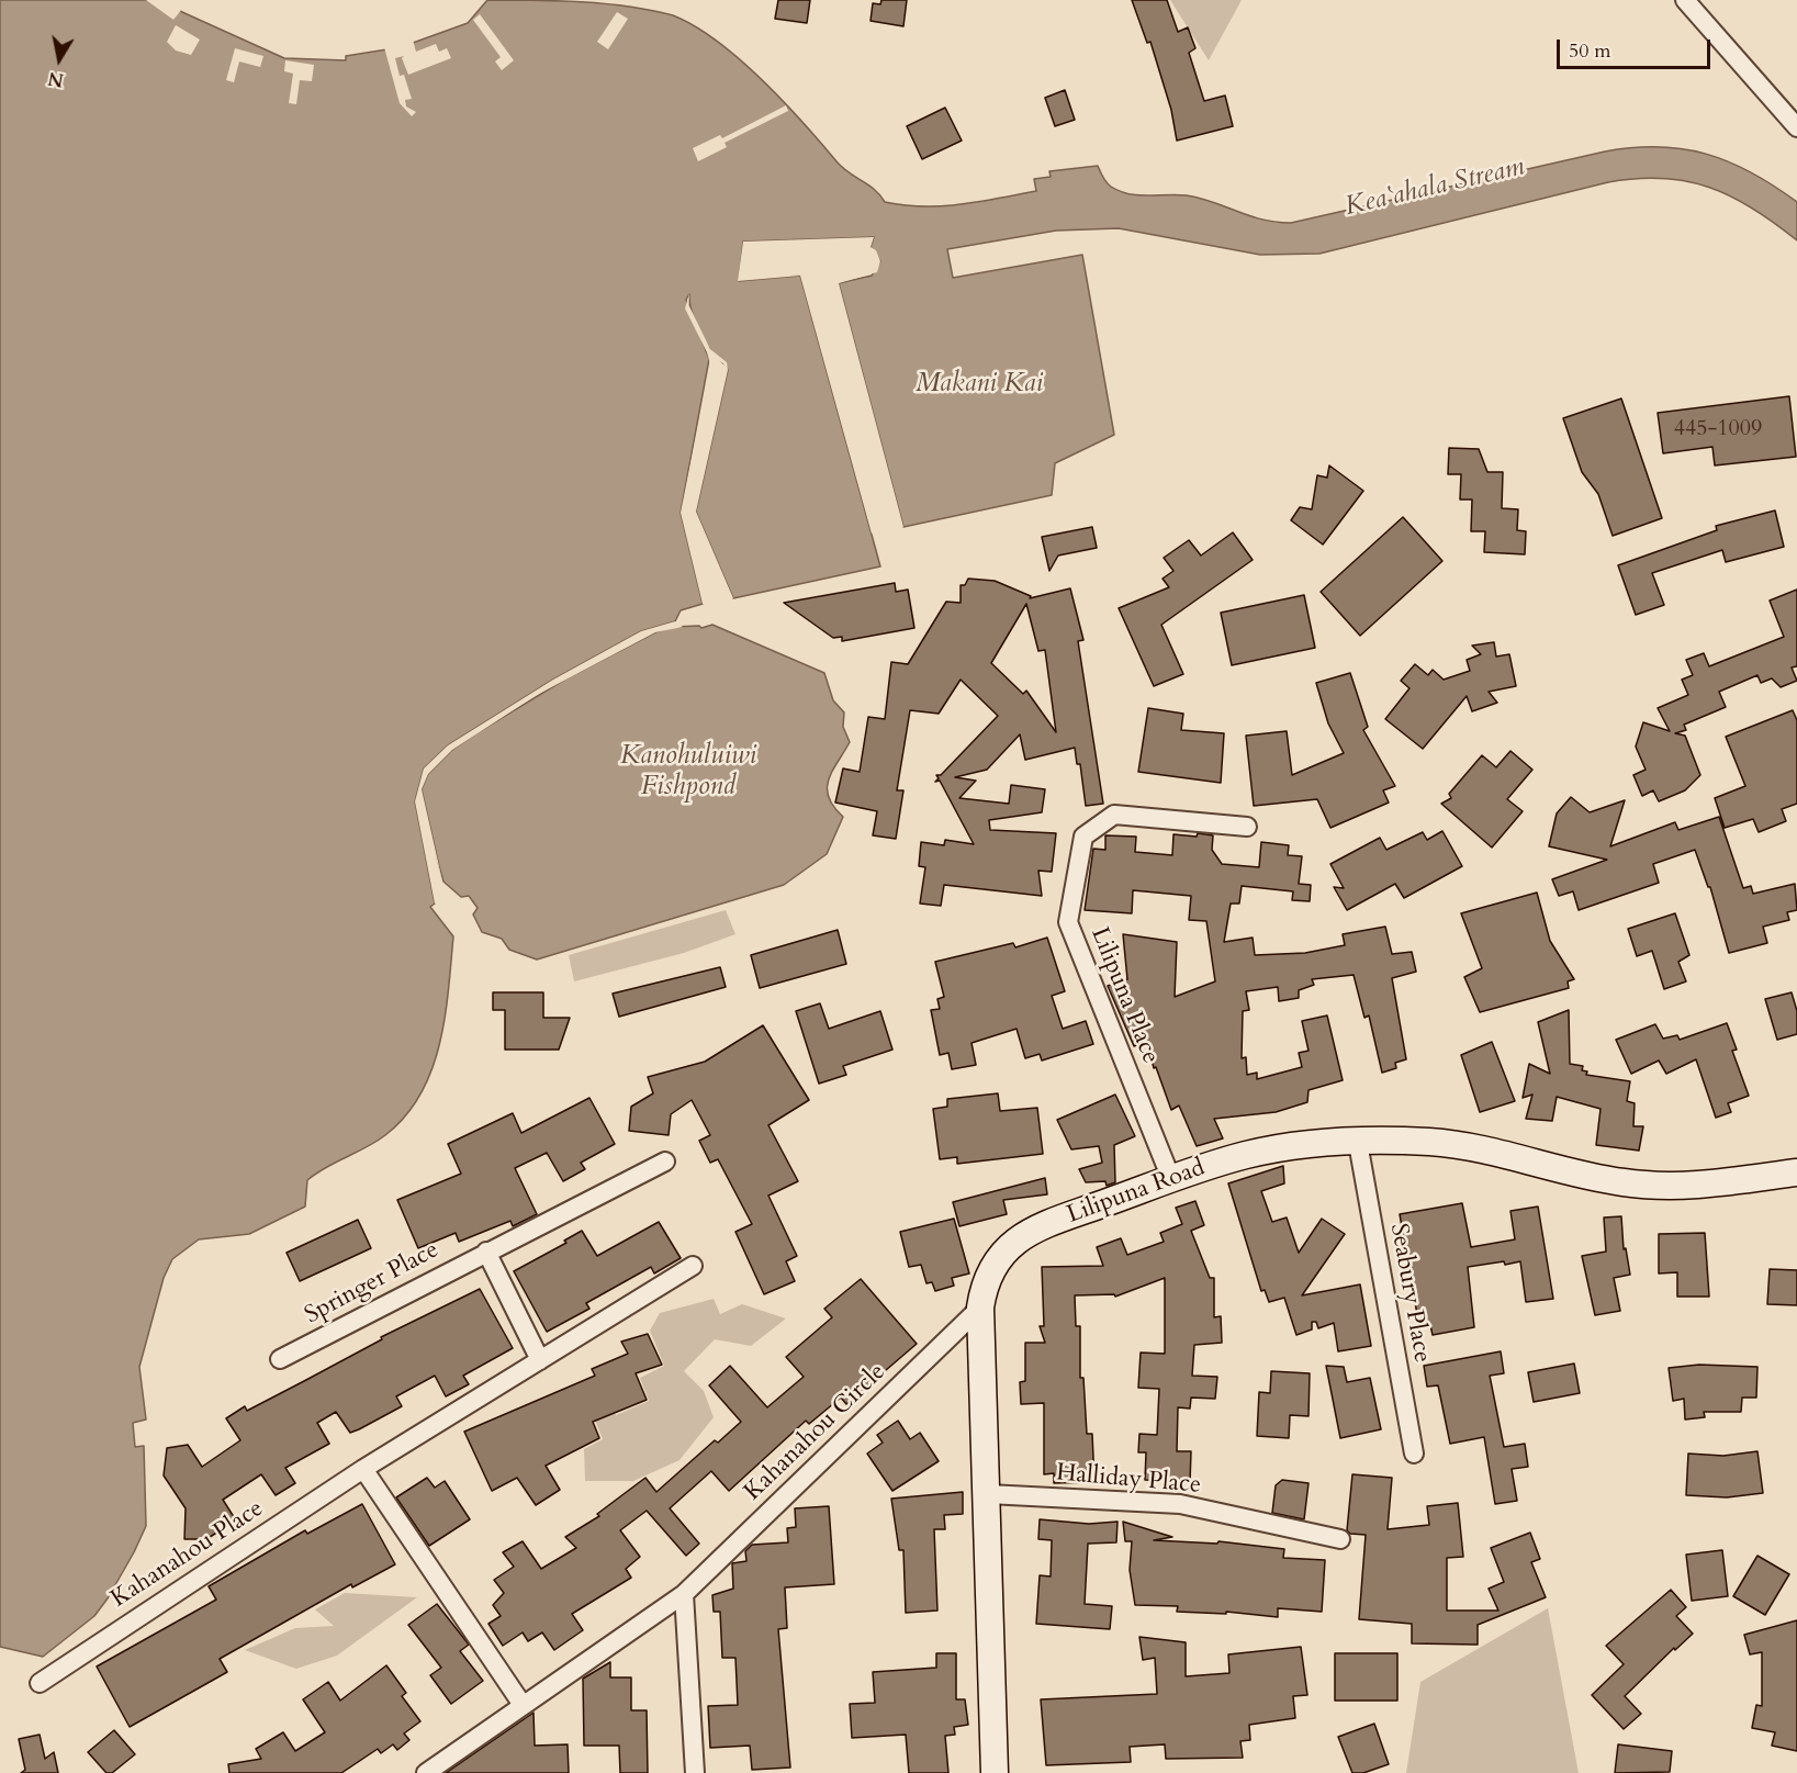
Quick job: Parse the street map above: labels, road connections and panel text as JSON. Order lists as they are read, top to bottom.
{
  "streets": {
    "street": [
      "Lilipuna Place",
      "Lilipuna Road",
      "Springer Place",
      "Seabury Place",
      "Kahanahou Circle",
      "Halliday Place",
      "Kahanahou Place"
    ]
  },
  "crossings": [
    ["Lilipuna Place", "Lilipuna Road"],
    ["Lilipuna Road", "Seabury Place"],
    ["Lilipuna Road", "Kahanahou Circle"],
    ["Lilipuna Road", "Halliday Place"]
  ],
  "water": ["Keaʻahala Stream", "Makani Kai", "Kanohuluiwi Fishpond"],
  "house_numbers": ["445-1009"],
  "scale_bar": "50 m",
  "north": "bottom"
}
